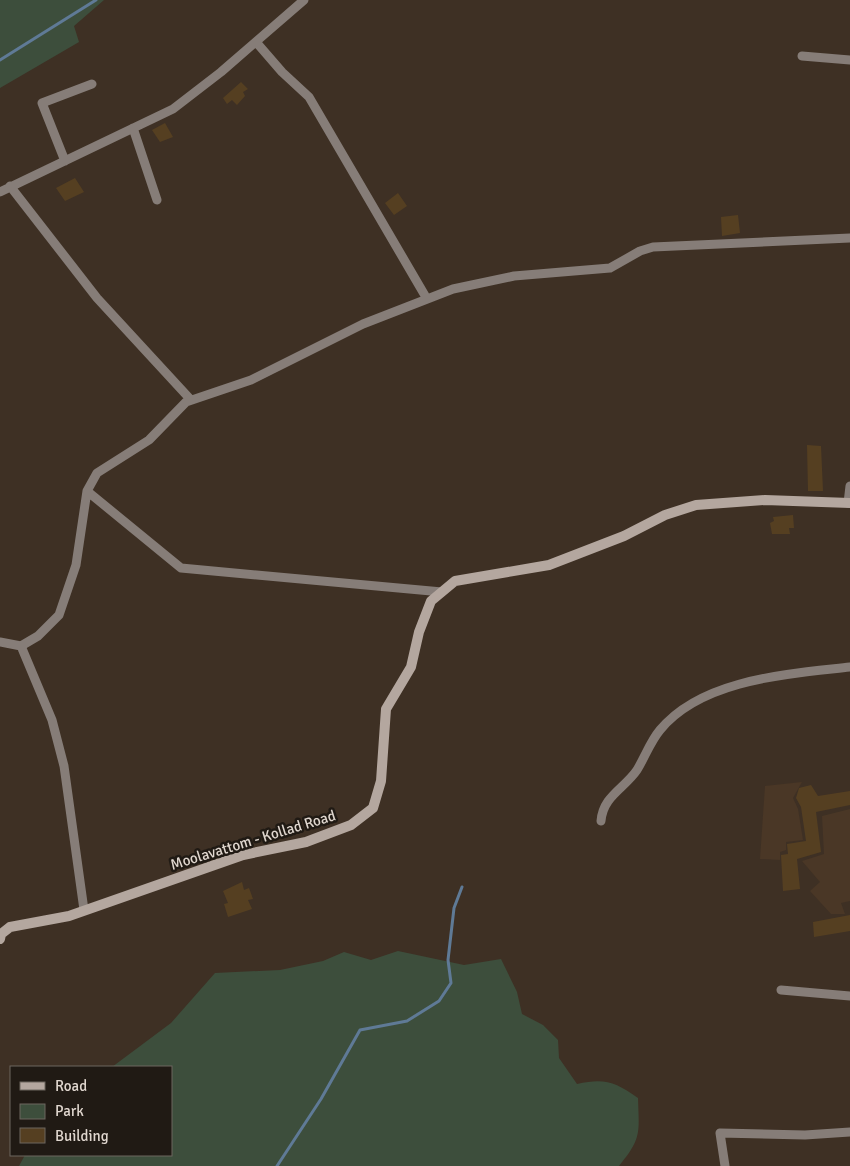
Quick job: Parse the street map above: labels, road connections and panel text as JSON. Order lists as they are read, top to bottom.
{
  "streets": {
    "main road": ["Moolavattom - Kollad Road"]
  },
  "legend": ["Road", "Park", "Building"]
}
